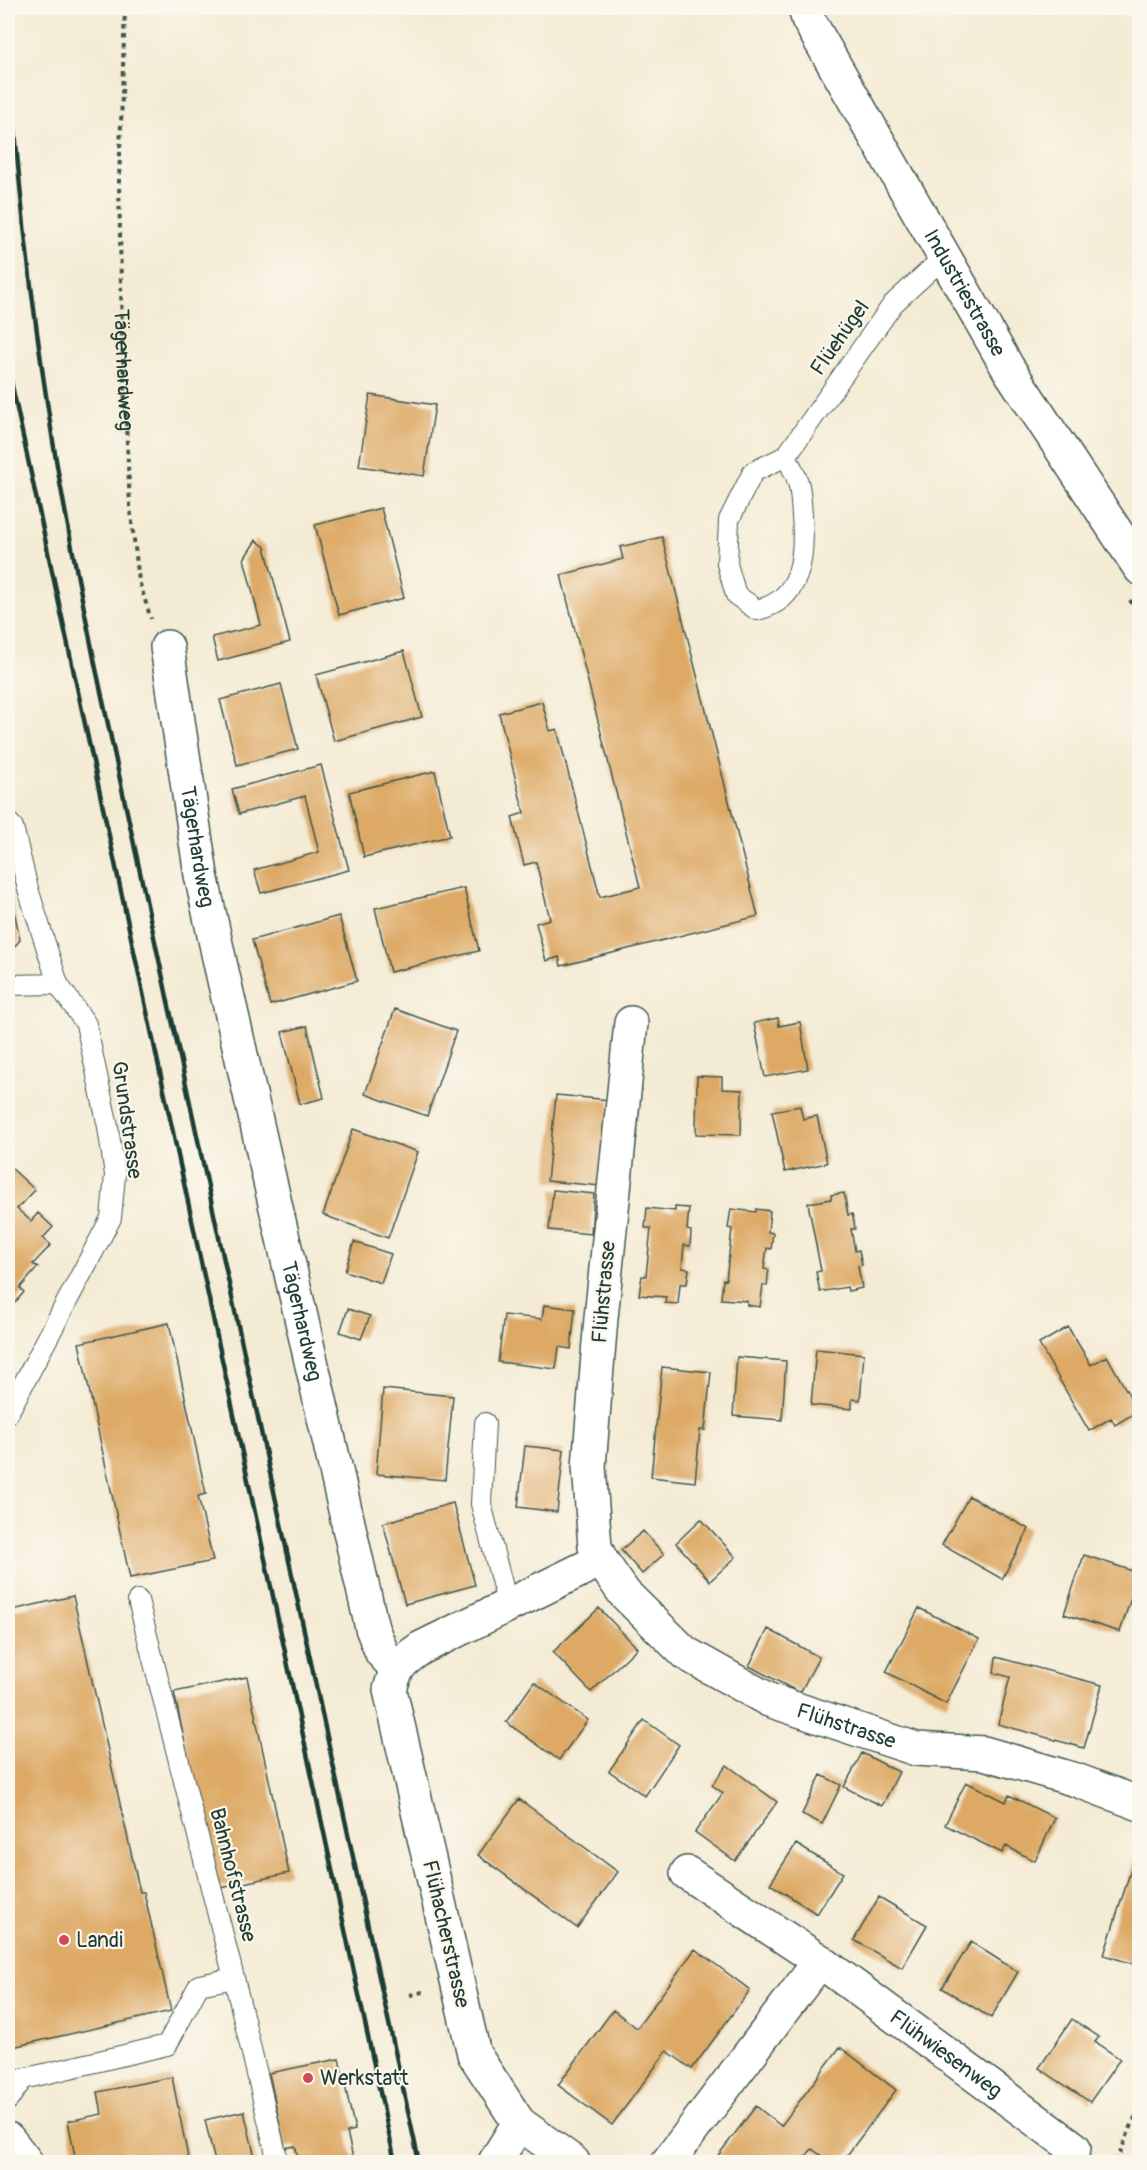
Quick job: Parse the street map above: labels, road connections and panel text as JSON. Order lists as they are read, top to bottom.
{
  "streets": {
    "street": [
      "Industriestrasse",
      "Tägerhardweg",
      "Flühstrasse",
      "Flühacherstrasse",
      "Flühwiesenweg"
    ],
    "lane": ["Flüehügel", "Grundstrasse", "Bahnhofstrasse"]
  },
  "crossings": [
    ["Industriestrasse", "Flüehügel"],
    ["Tägerhardweg", "Flühacherstrasse"]
  ],
  "places": ["Landi", "Werkstatt"]
}
